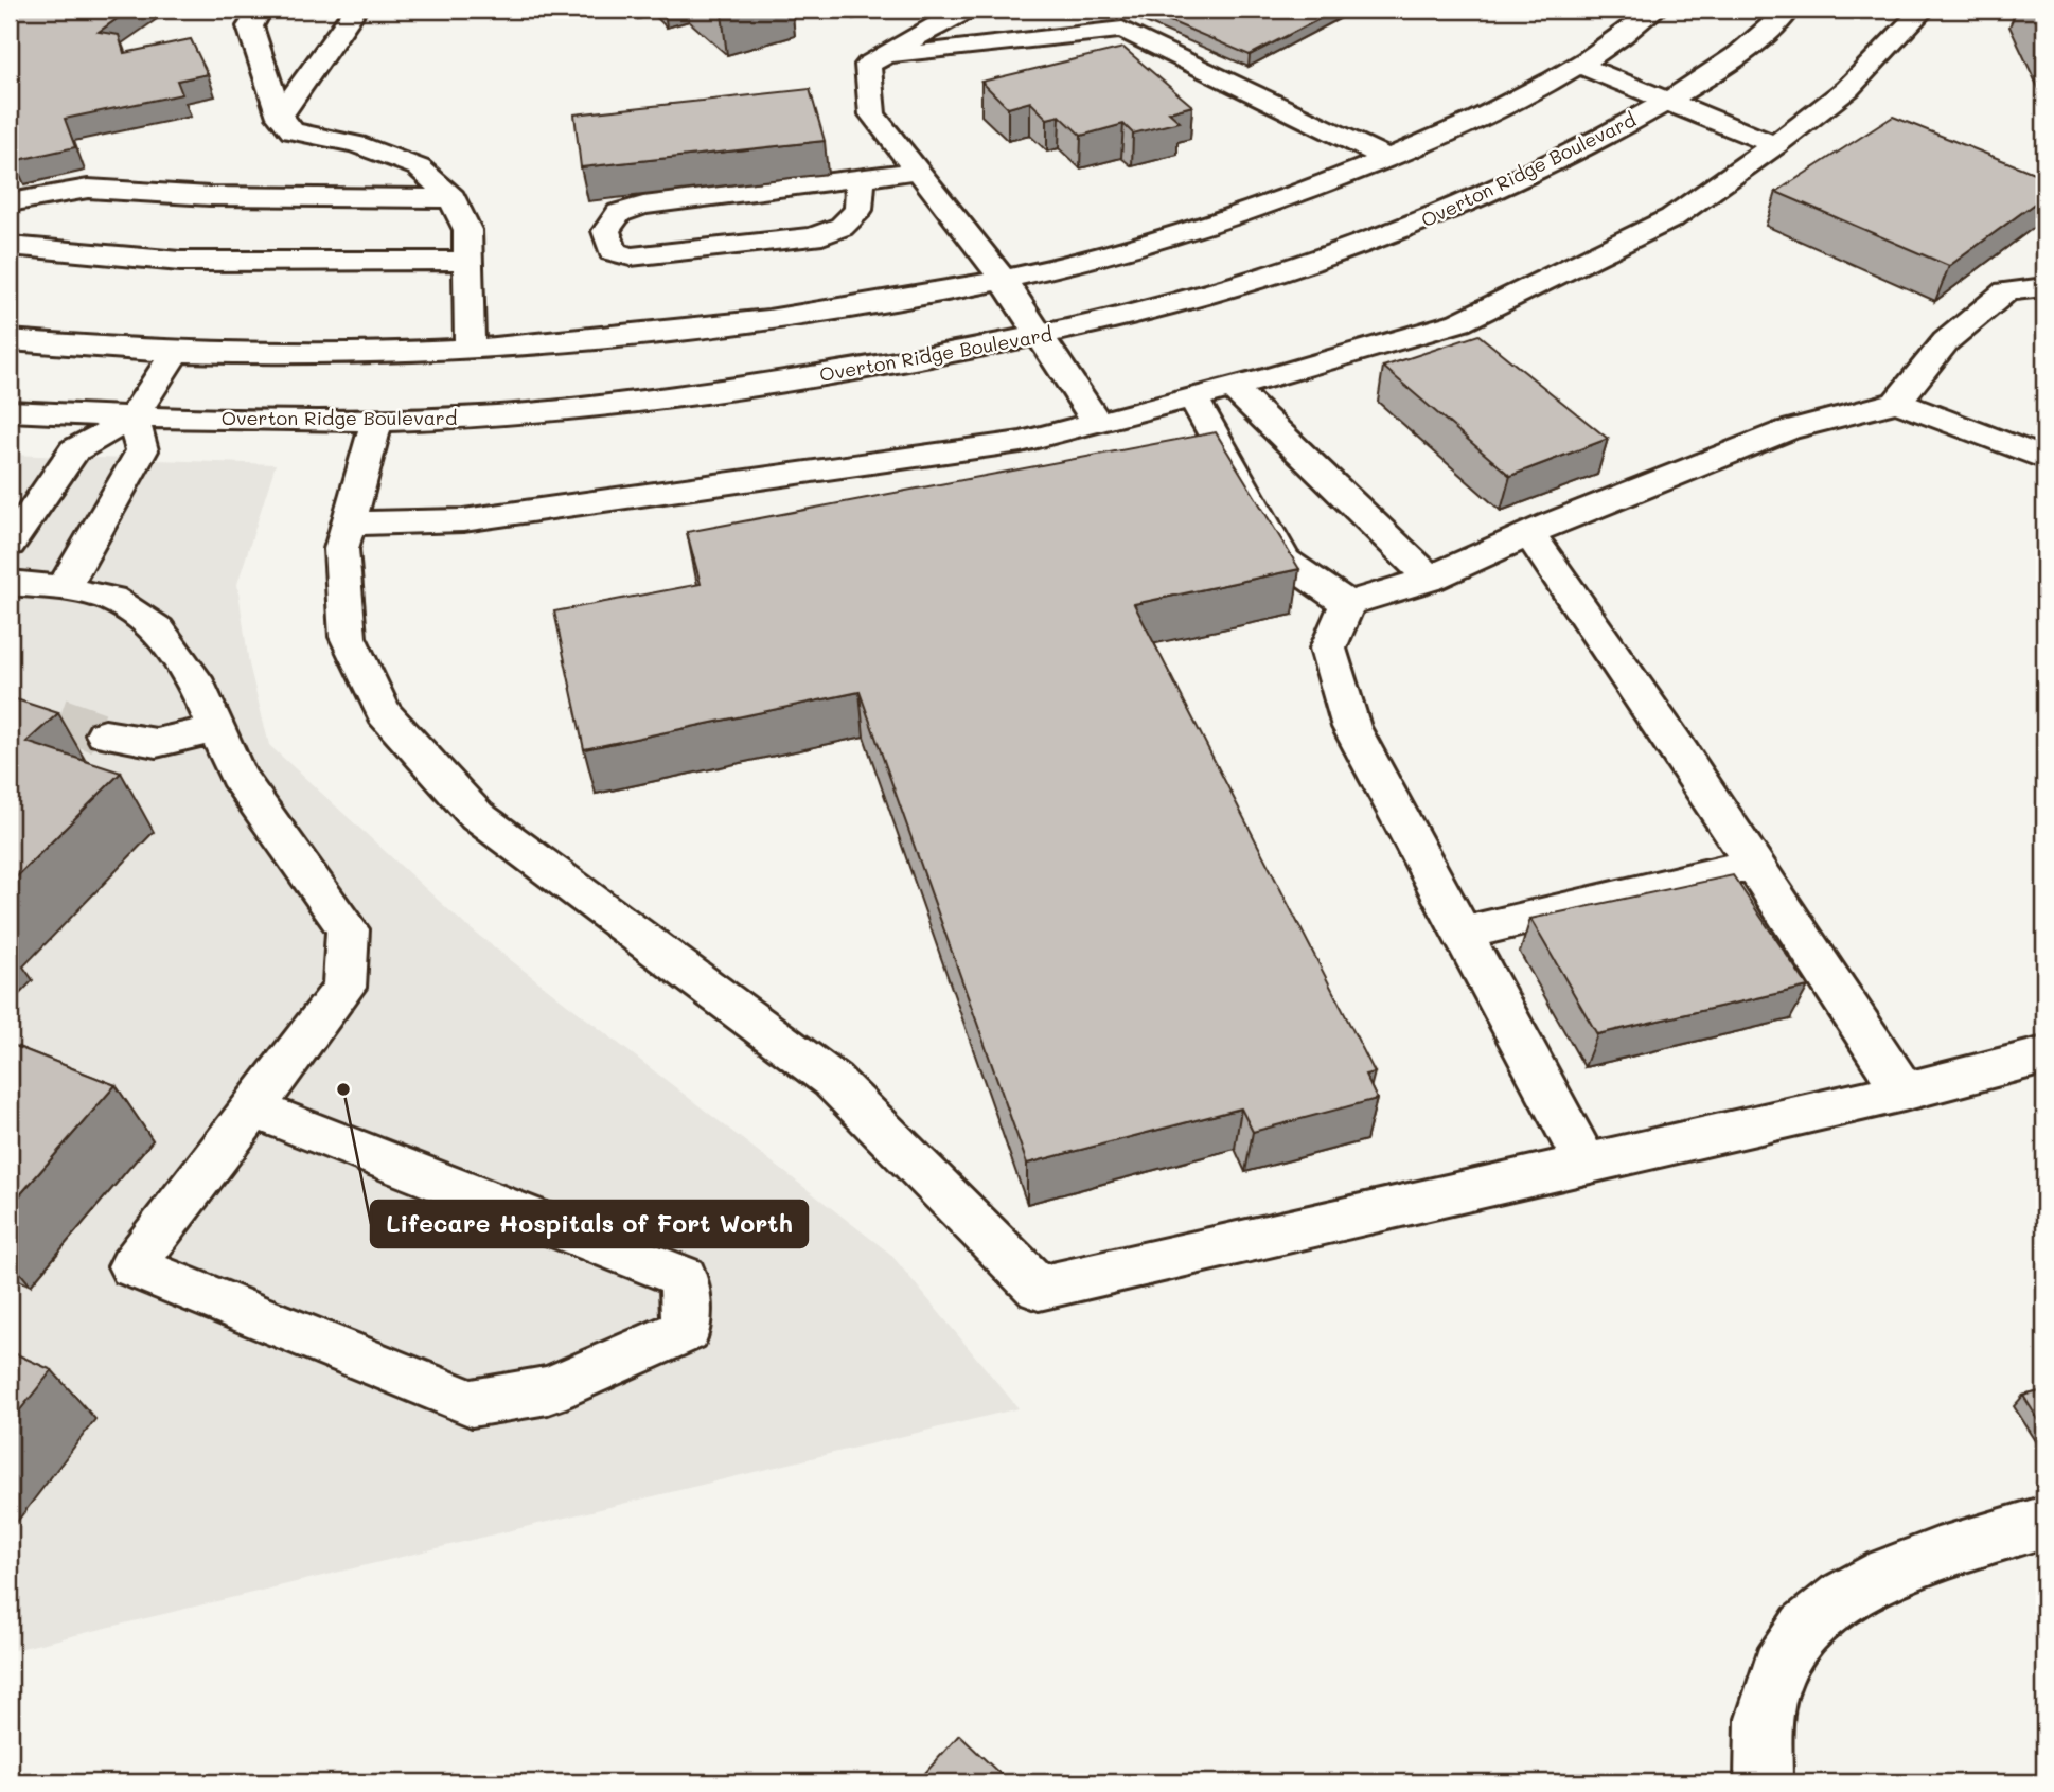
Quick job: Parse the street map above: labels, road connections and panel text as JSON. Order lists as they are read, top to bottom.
{
  "streets": {
    "street": ["Overton Ridge Boulevard"]
  },
  "places": ["Lifecare Hospitals of Fort Worth"]
}
